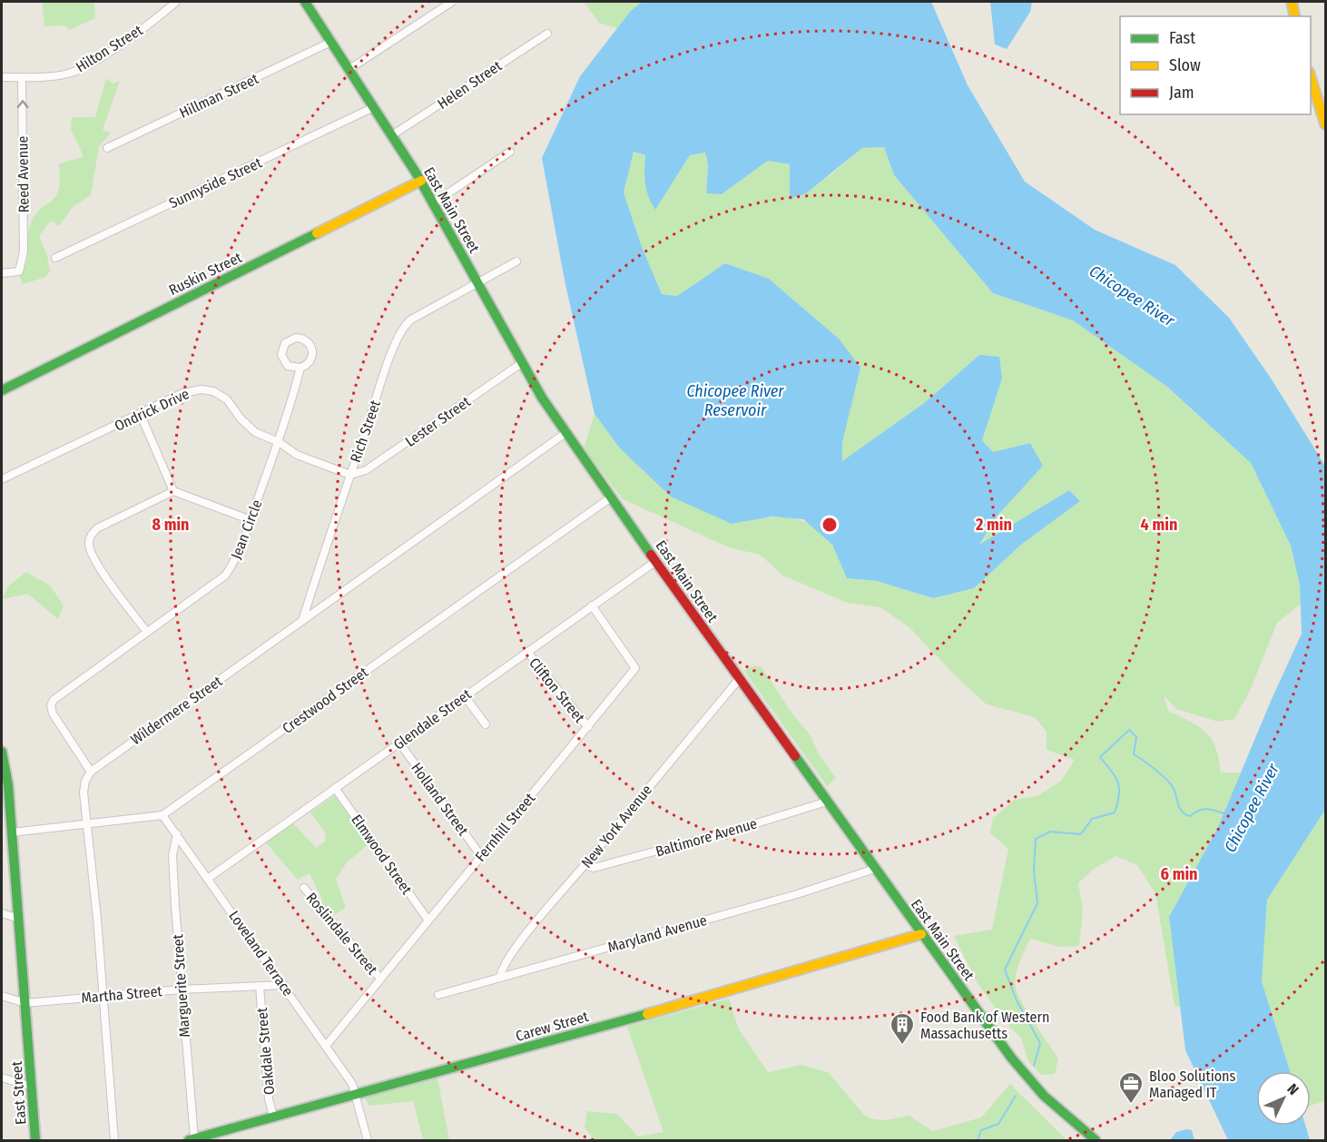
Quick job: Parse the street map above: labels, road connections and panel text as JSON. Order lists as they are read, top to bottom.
{
  "streets": {
    "main road": [
      "East Main Street",
      "Ruskin Street",
      "Carew Street",
      "East Street"
    ],
    "street": [
      "Hilton Street",
      "Helen Street",
      "Hillman Street",
      "Reed Avenue",
      "Sunnyside Street",
      "Ondrick Drive",
      "Lester Street",
      "Rich Street",
      "Jean Circle",
      "Clifton Street",
      "Crestwood Street",
      "Wildermere Street",
      "Glendale Street",
      "Holland Street",
      "New York Avenue",
      "Fernhill Street",
      "Baltimore Avenue",
      "Elmwood Street",
      "Roslindale Street",
      "Maryland Avenue",
      "Loveland Terrace",
      "Marguerite Street",
      "Martha Street",
      "Oakdale Street"
    ]
  },
  "crossings": [
    ["Hilton Street", "Reed Avenue"],
    ["Helen Street", "East Main Street"],
    ["Hillman Street", "East Main Street"],
    ["Sunnyside Street", "East Main Street"],
    ["East Main Street", "Ruskin Street"],
    ["East Main Street", "Lester Street"],
    ["East Main Street", "Rich Street"],
    ["East Main Street", "Crestwood Street"],
    ["East Main Street", "Wildermere Street"],
    ["East Main Street", "Glendale Street"],
    ["East Main Street", "New York Avenue"],
    ["East Main Street", "Baltimore Avenue"],
    ["East Main Street", "Maryland Avenue"],
    ["East Main Street", "Carew Street"],
    ["Ondrick Drive", "Lester Street"],
    ["Ondrick Drive", "Rich Street"],
    ["Ondrick Drive", "Jean Circle"],
    ["Lester Street", "Rich Street"],
    ["Rich Street", "Wildermere Street"],
    ["Jean Circle", "Wildermere Street"],
    ["Clifton Street", "Glendale Street"],
    ["Clifton Street", "Fernhill Street"],
    ["Crestwood Street", "Loveland Terrace"],
    ["Crestwood Street", "East Street"],
    ["Glendale Street", "Holland Street"],
    ["Glendale Street", "Fernhill Street"],
    ["Glendale Street", "Elmwood Street"],
    ["Glendale Street", "Loveland Terrace"],
    ["Holland Street", "Fernhill Street"],
    ["New York Avenue", "Baltimore Avenue"],
    ["New York Avenue", "Maryland Avenue"],
    ["Fernhill Street", "Elmwood Street"],
    ["Fernhill Street", "Roslindale Street"],
    ["Fernhill Street", "Loveland Terrace"],
    ["Loveland Terrace", "Marguerite Street"],
    ["Loveland Terrace", "Martha Street"],
    ["Loveland Terrace", "Carew Street"],
    ["Marguerite Street", "Martha Street"],
    ["Marguerite Street", "Carew Street"],
    ["Martha Street", "Oakdale Street"],
    ["Martha Street", "East Street"],
    ["Carew Street", "Oakdale Street"]
  ],
  "one_way": ["Reed Avenue"],
  "water": ["Chicopee River", "Chicopee River Reservoir"],
  "places": {
    "building": ["Food Bank of Western Massachusetts"],
    "office": ["Bloo Solutions Managed IT"]
  },
  "legend": ["Fast", "Slow", "Jam"],
  "north": "top right",
  "rings": [
    "2 min",
    "4 min",
    "8 min",
    "6 min"
  ]
}
